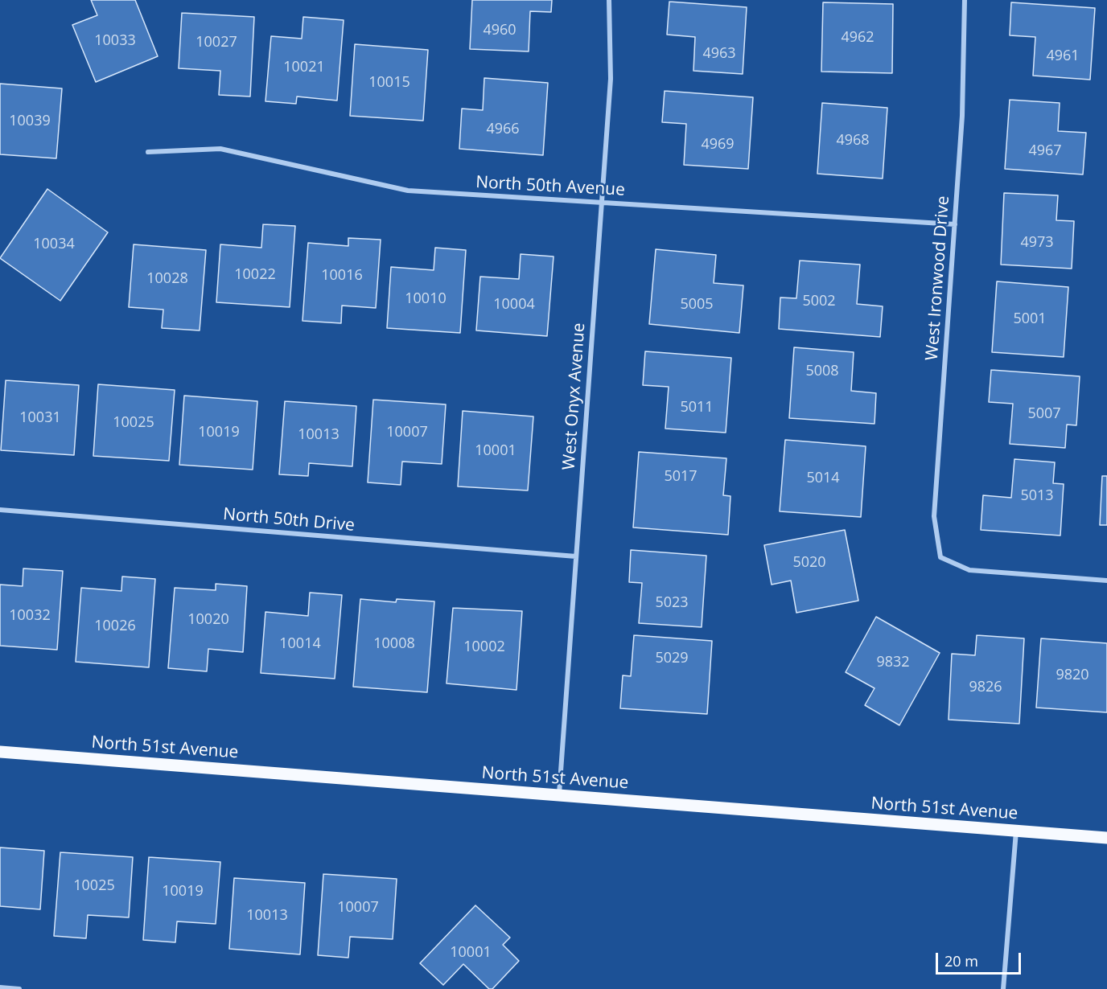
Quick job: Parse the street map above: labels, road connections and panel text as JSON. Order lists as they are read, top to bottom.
{
  "streets": {
    "main road": ["North 51st Avenue"],
    "street": [
      "North 50th Avenue",
      "West Ironwood Drive",
      "West Onyx Avenue",
      "North 50th Drive"
    ]
  },
  "crossings": [
    ["North 50th Avenue", "West Ironwood Drive"],
    ["North 50th Avenue", "West Onyx Avenue"],
    ["West Onyx Avenue", "North 50th Drive"],
    ["West Onyx Avenue", "North 51st Avenue"]
  ],
  "house_numbers": [
    "4960",
    "4962",
    "10033",
    "10027",
    "4963",
    "4961",
    "10021",
    "10015",
    "10039",
    "4966",
    "4968",
    "4969",
    "4967",
    "4973",
    "10034",
    "10022",
    "10016",
    "10028",
    "10010",
    "5002",
    "10004",
    "5005",
    "5001",
    "5008",
    "5011",
    "5007",
    "10031",
    "10025",
    "10019",
    "10007",
    "10013",
    "10001",
    "5017",
    "5014",
    "5013",
    "5020",
    "5023",
    "10032",
    "10020",
    "10026",
    "10014",
    "10008",
    "10002",
    "5029",
    "9832",
    "9820",
    "9826",
    "10025",
    "10019",
    "10007",
    "10013",
    "10001"
  ],
  "scale_bar": "20 m"
}
